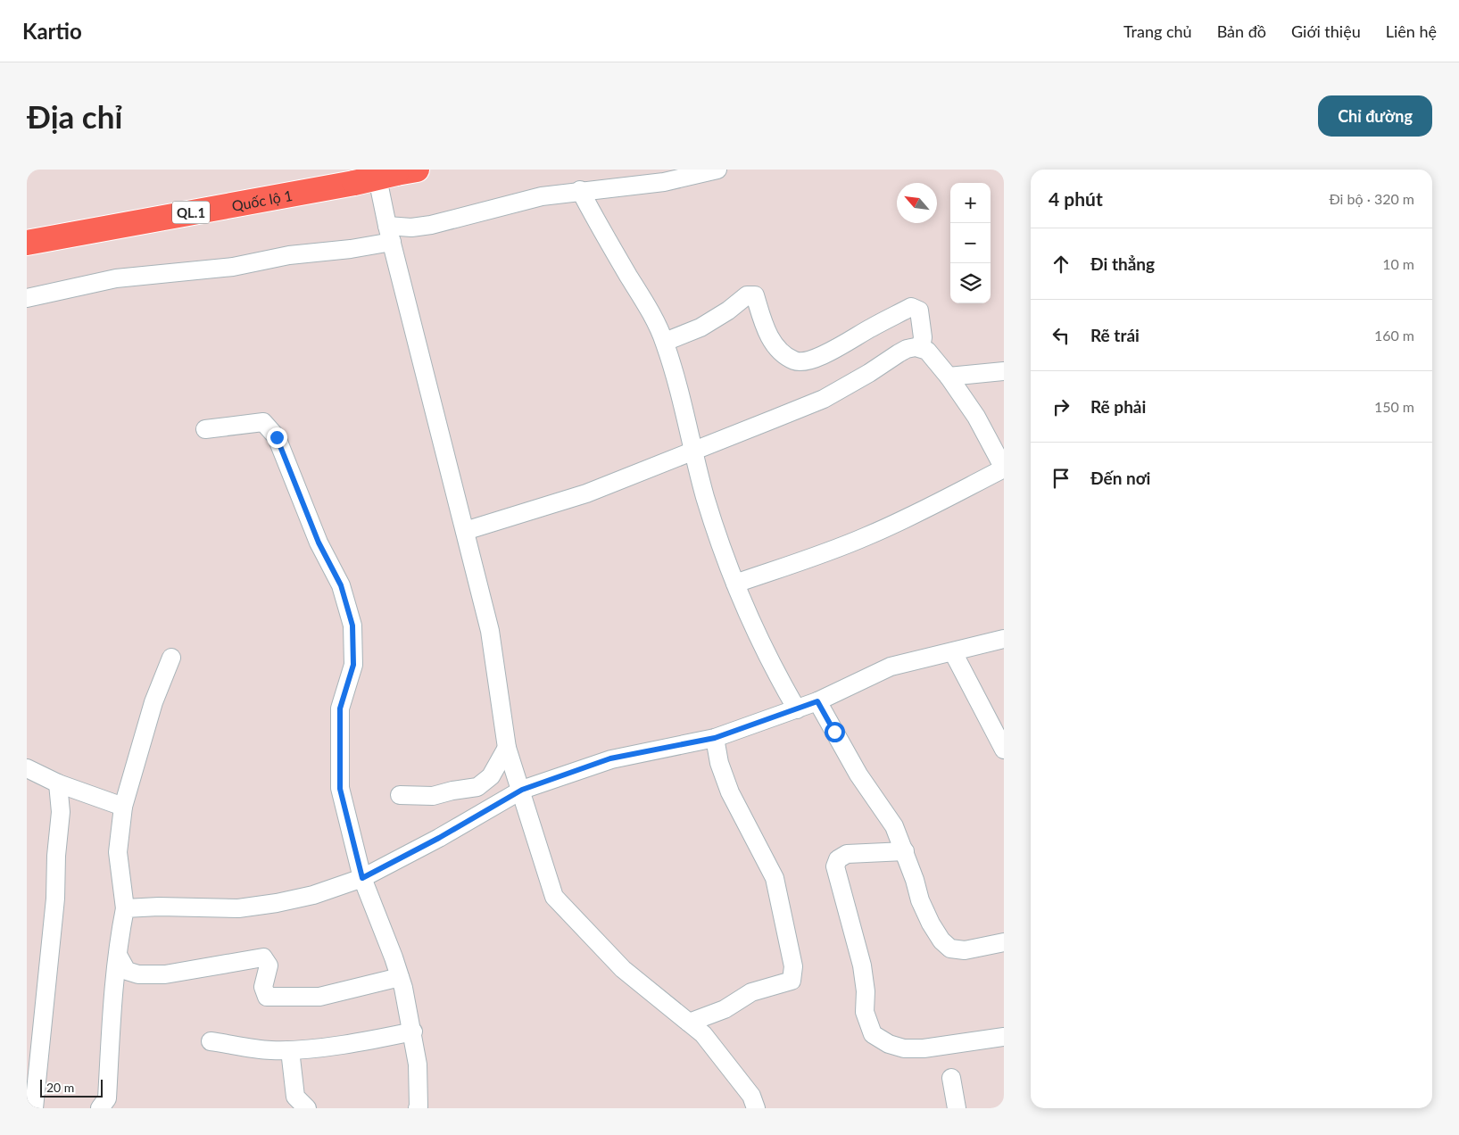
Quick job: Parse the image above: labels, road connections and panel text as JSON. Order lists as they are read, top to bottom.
{
  "streets": {
    "highway": ["Quốc lộ 1", "QL.1"]
  },
  "scale_bar": "20 m",
  "north": "top left",
  "page": {
    "header": "Kartio",
    "nav": [
      "Trang chủ",
      "Bản đồ",
      "Giới thiệu",
      "Liên hệ"
    ],
    "buttons": "Chỉ đường",
    "title": "Địa chỉ",
    "heading": ["4 phút", "Đi bộ · 320 m"],
    "map_buttons": ["+", "−"],
    "list": [
      ["Đi thẳng", "10 m"],
      ["Rẽ trái", "160 m"],
      ["Rẽ phải", "150 m"],
      "Đến nơi"
    ],
    "scale": "20 m"
  }
}
